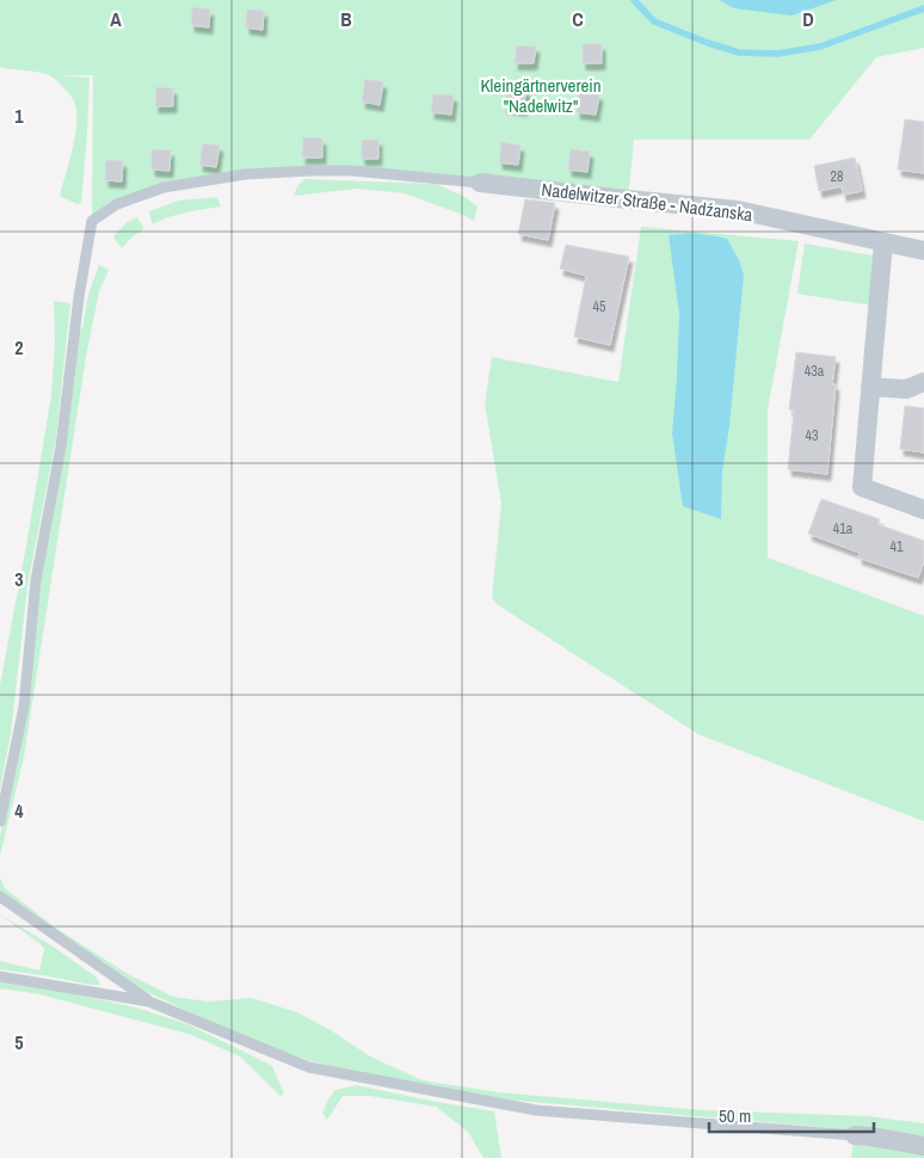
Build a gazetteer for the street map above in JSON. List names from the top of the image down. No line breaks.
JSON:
{"streets":{"street":["Nadelwitzer Straße - Nadźanska"]},"parks":["Kleingärtnerverein \"Nadelwitz\""],"house_numbers":["28","45","43a","43","41a","41"],"scale_bar":"50 m","grid":{"columns":["A","B","C","D"],"rows":["1","2","3","4","5"]}}
